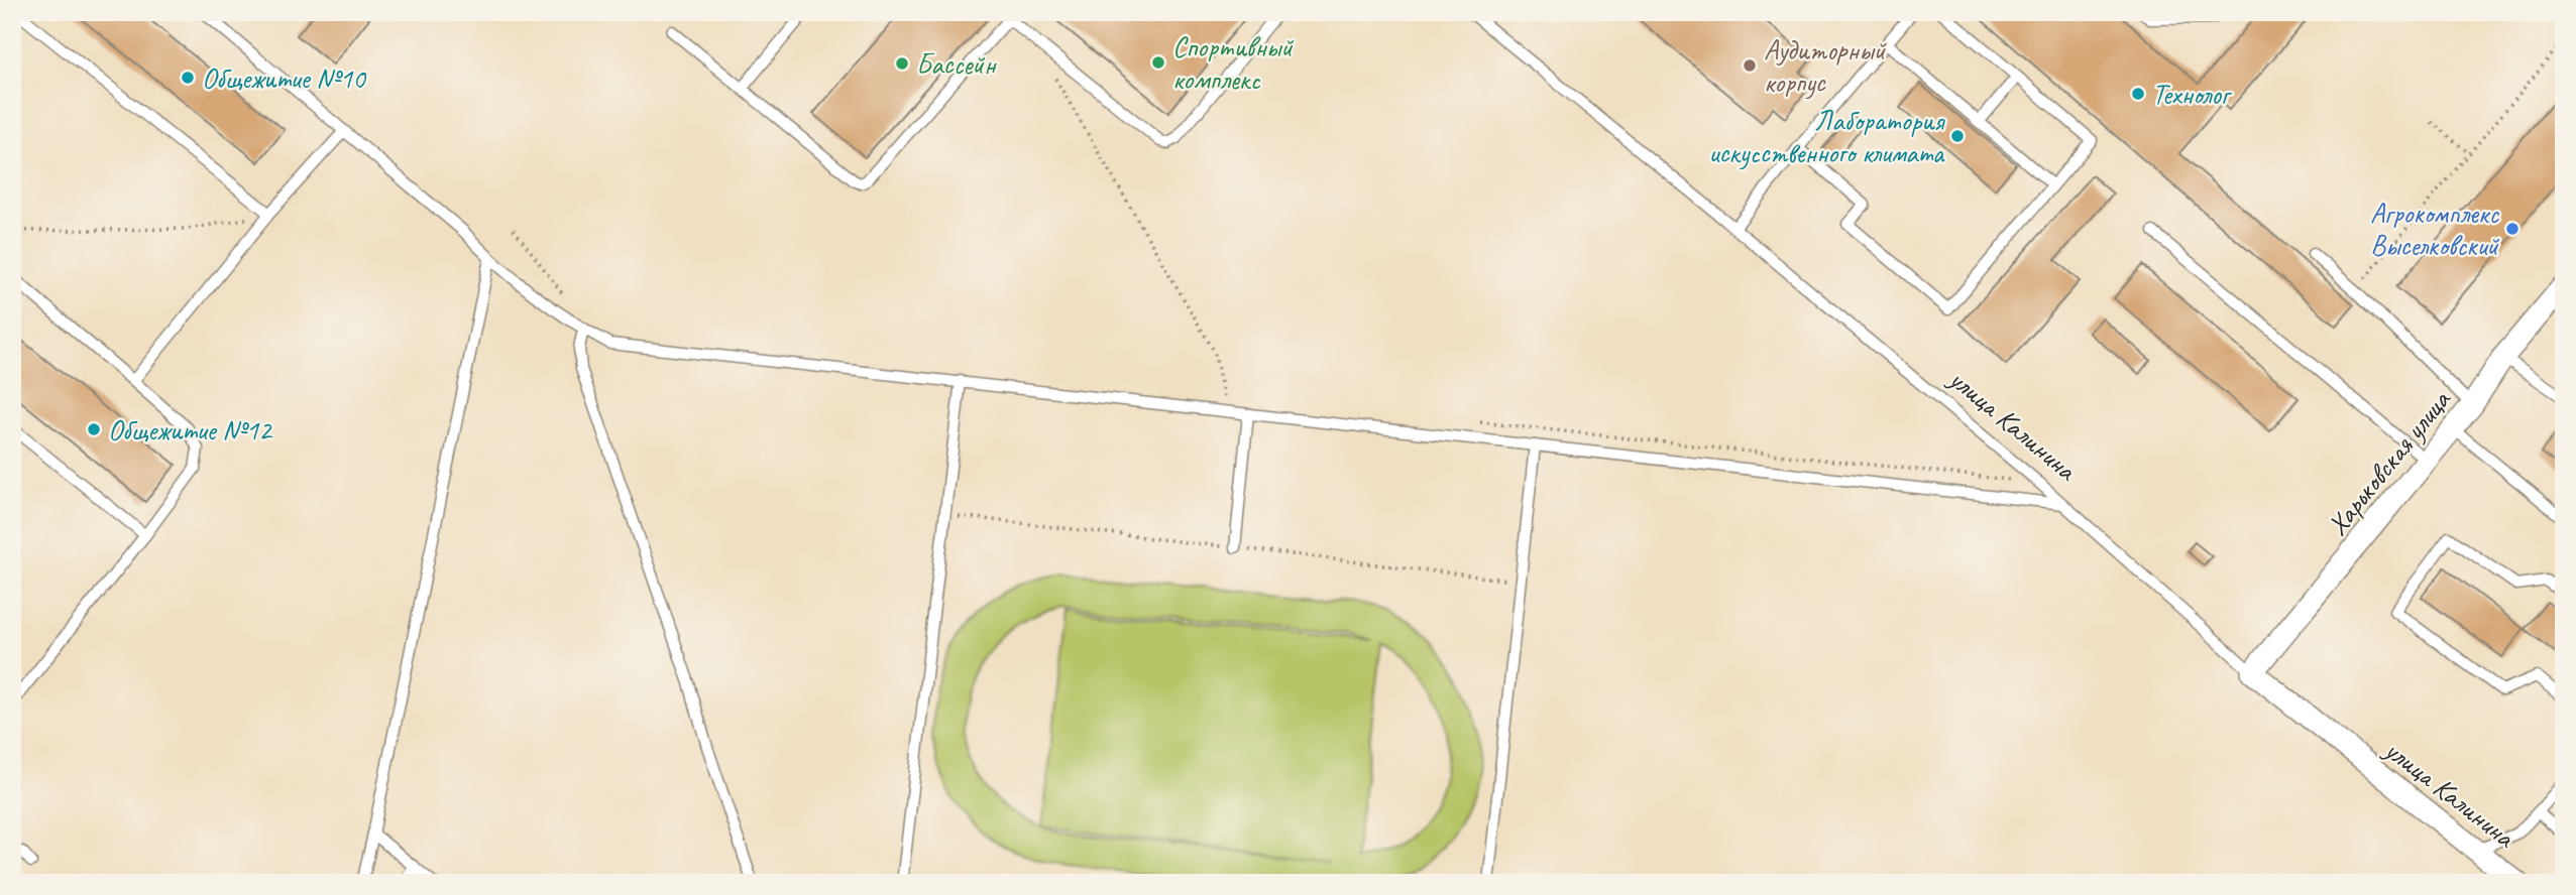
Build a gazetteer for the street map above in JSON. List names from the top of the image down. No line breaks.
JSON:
{"streets":{"street":["улица Калинина","Харьковская улица"]},"crossings":[["улица Калинина","Харьковская улица"]],"places":["Спортивный комплекс","Бассейн","Аудиторный корпус","Общежитие №10","Технолог","Лаборатория искусственного климата","Агрокомплекс Выселковский","Общежитие №12"]}
